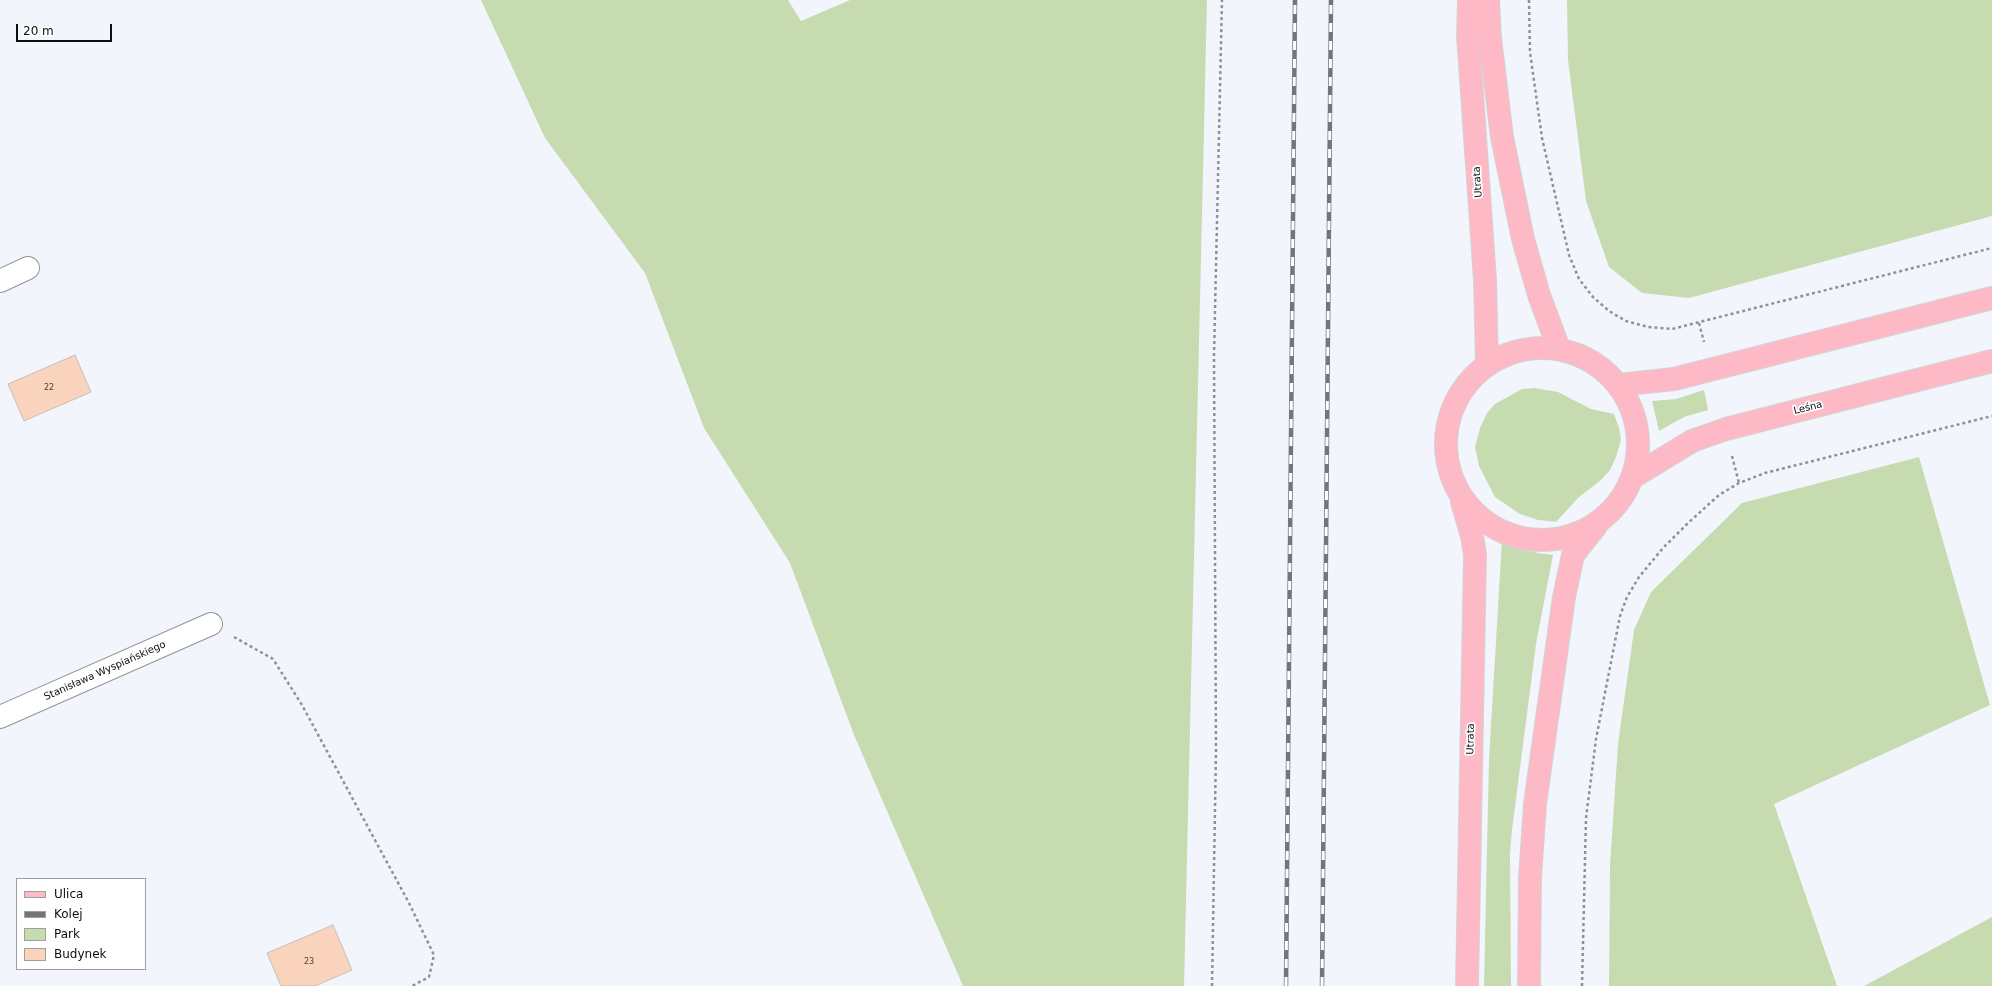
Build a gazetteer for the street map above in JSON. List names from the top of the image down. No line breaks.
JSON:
{"streets":{"main road":["Utrata","Leśna"],"street":["Stanisława Wyspiańskiego"]},"house_numbers":["22","23"],"legend":["Ulica","Kolej","Park","Budynek"],"scale_bar":"20 m"}
